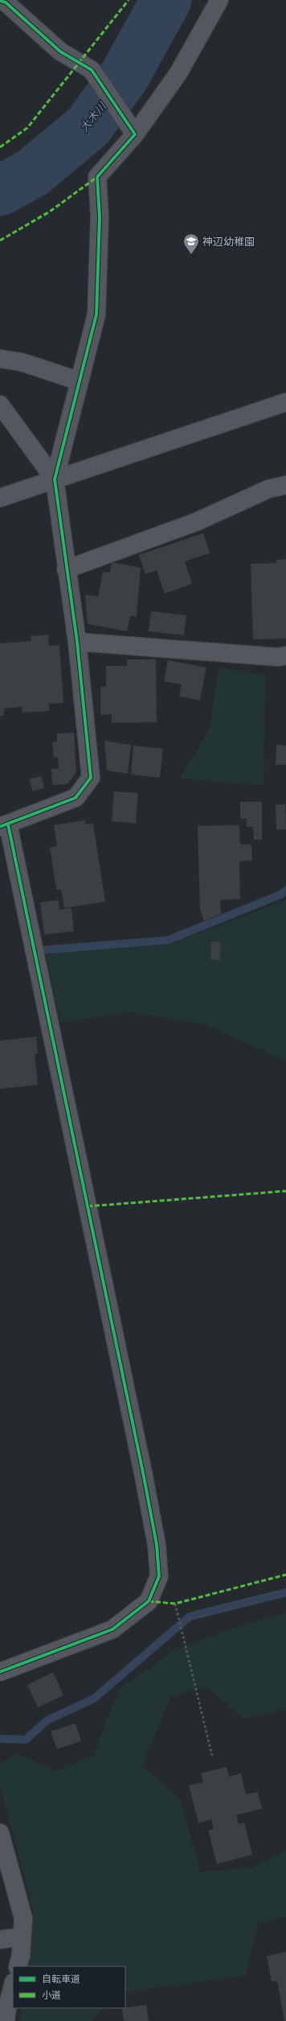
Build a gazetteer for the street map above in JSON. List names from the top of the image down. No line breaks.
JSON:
{"water":["大木川"],"places":{"school or university":["神辺幼稚園"]},"legend":["自転車道","小道"]}
